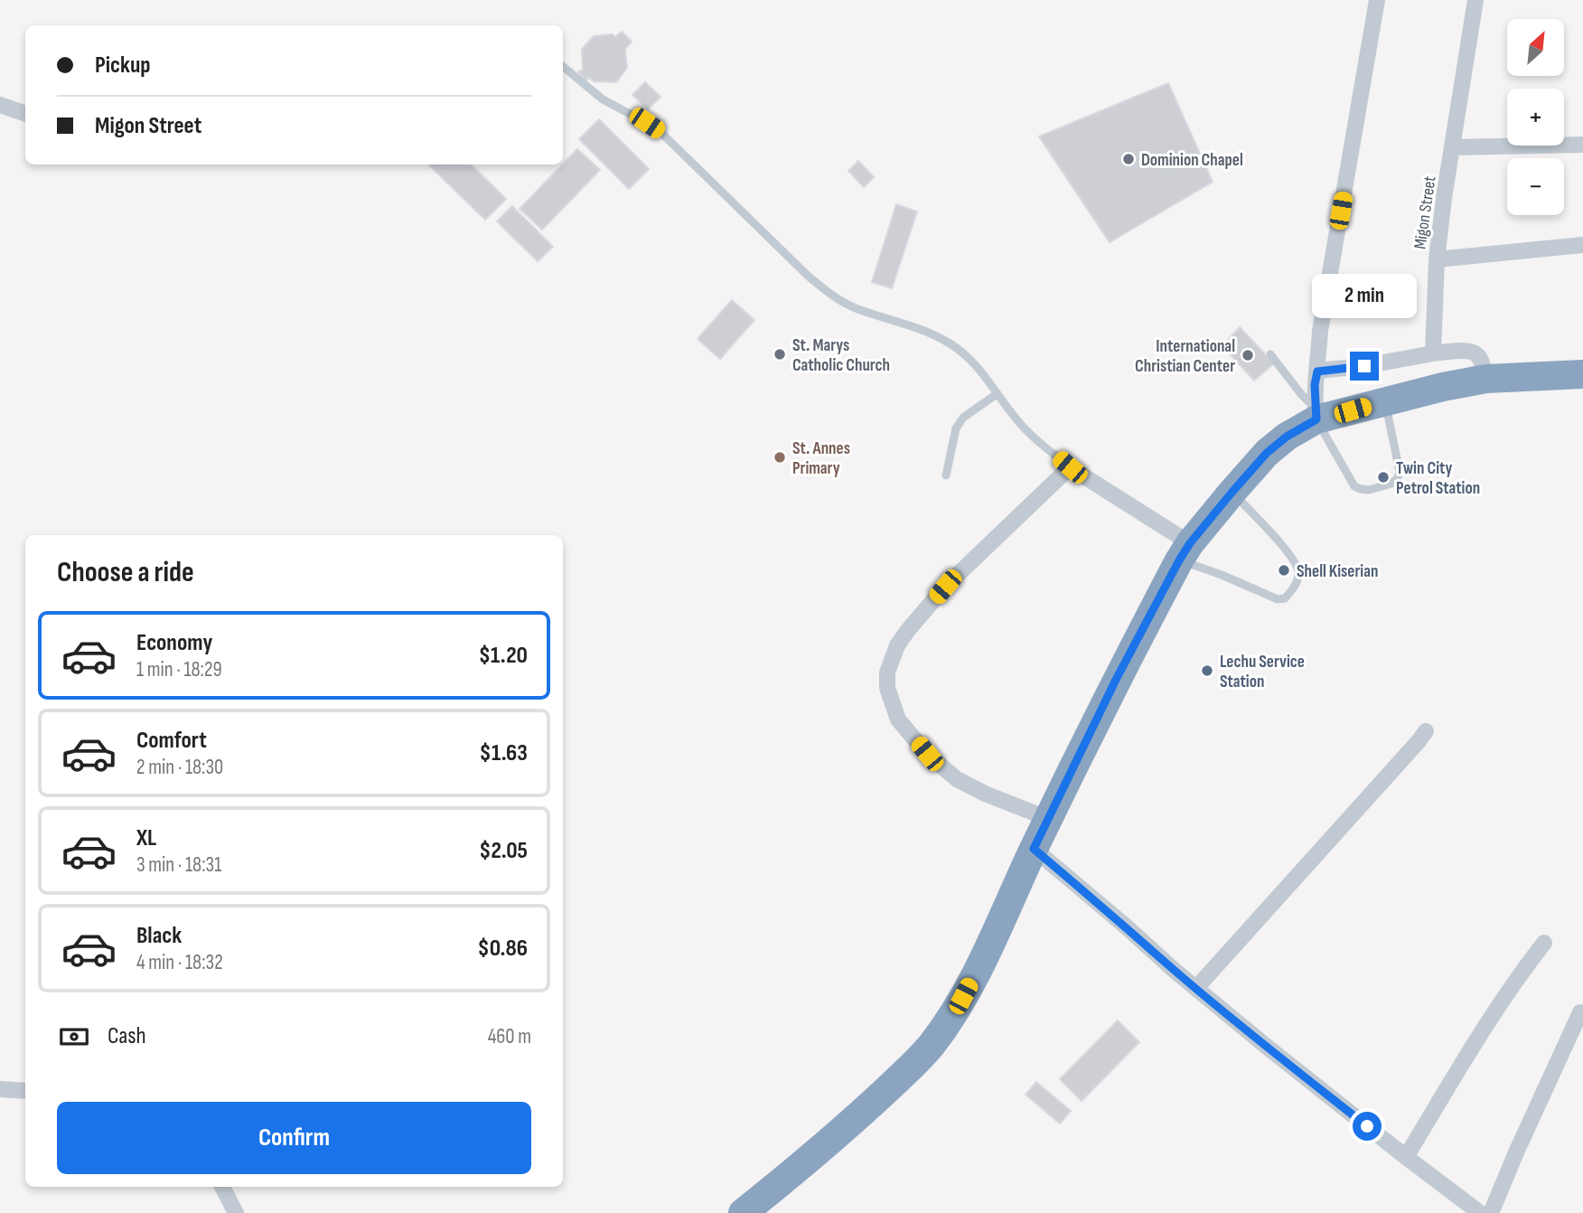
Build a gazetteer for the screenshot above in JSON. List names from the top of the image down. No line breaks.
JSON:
{"streets":{"street":["Migon Street"]},"places":["Dominion Chapel","St. Marys Catholic Church","International Christian Center","St. Annes Primary","Twin City Petrol Station","Shell Kiserian","Lechu Service Station"],"north":"top right","page":{"map_buttons":["+","−"],"banner":["Pickup","Migon Street"],"bubble":"2 min","heading":"Choose a ride","list":[{"name":"Economy","note":"1 min · 18:29","value":"$1.20"},{"name":"Comfort","note":"2 min · 18:30","value":"$1.63"},{"name":"XL","note":"3 min · 18:31","value":"$2.05"},{"name":"Black","note":"4 min · 18:32","value":"$0.86"}],"pay":["Cash","460 m"],"buttons":"Confirm"}}
